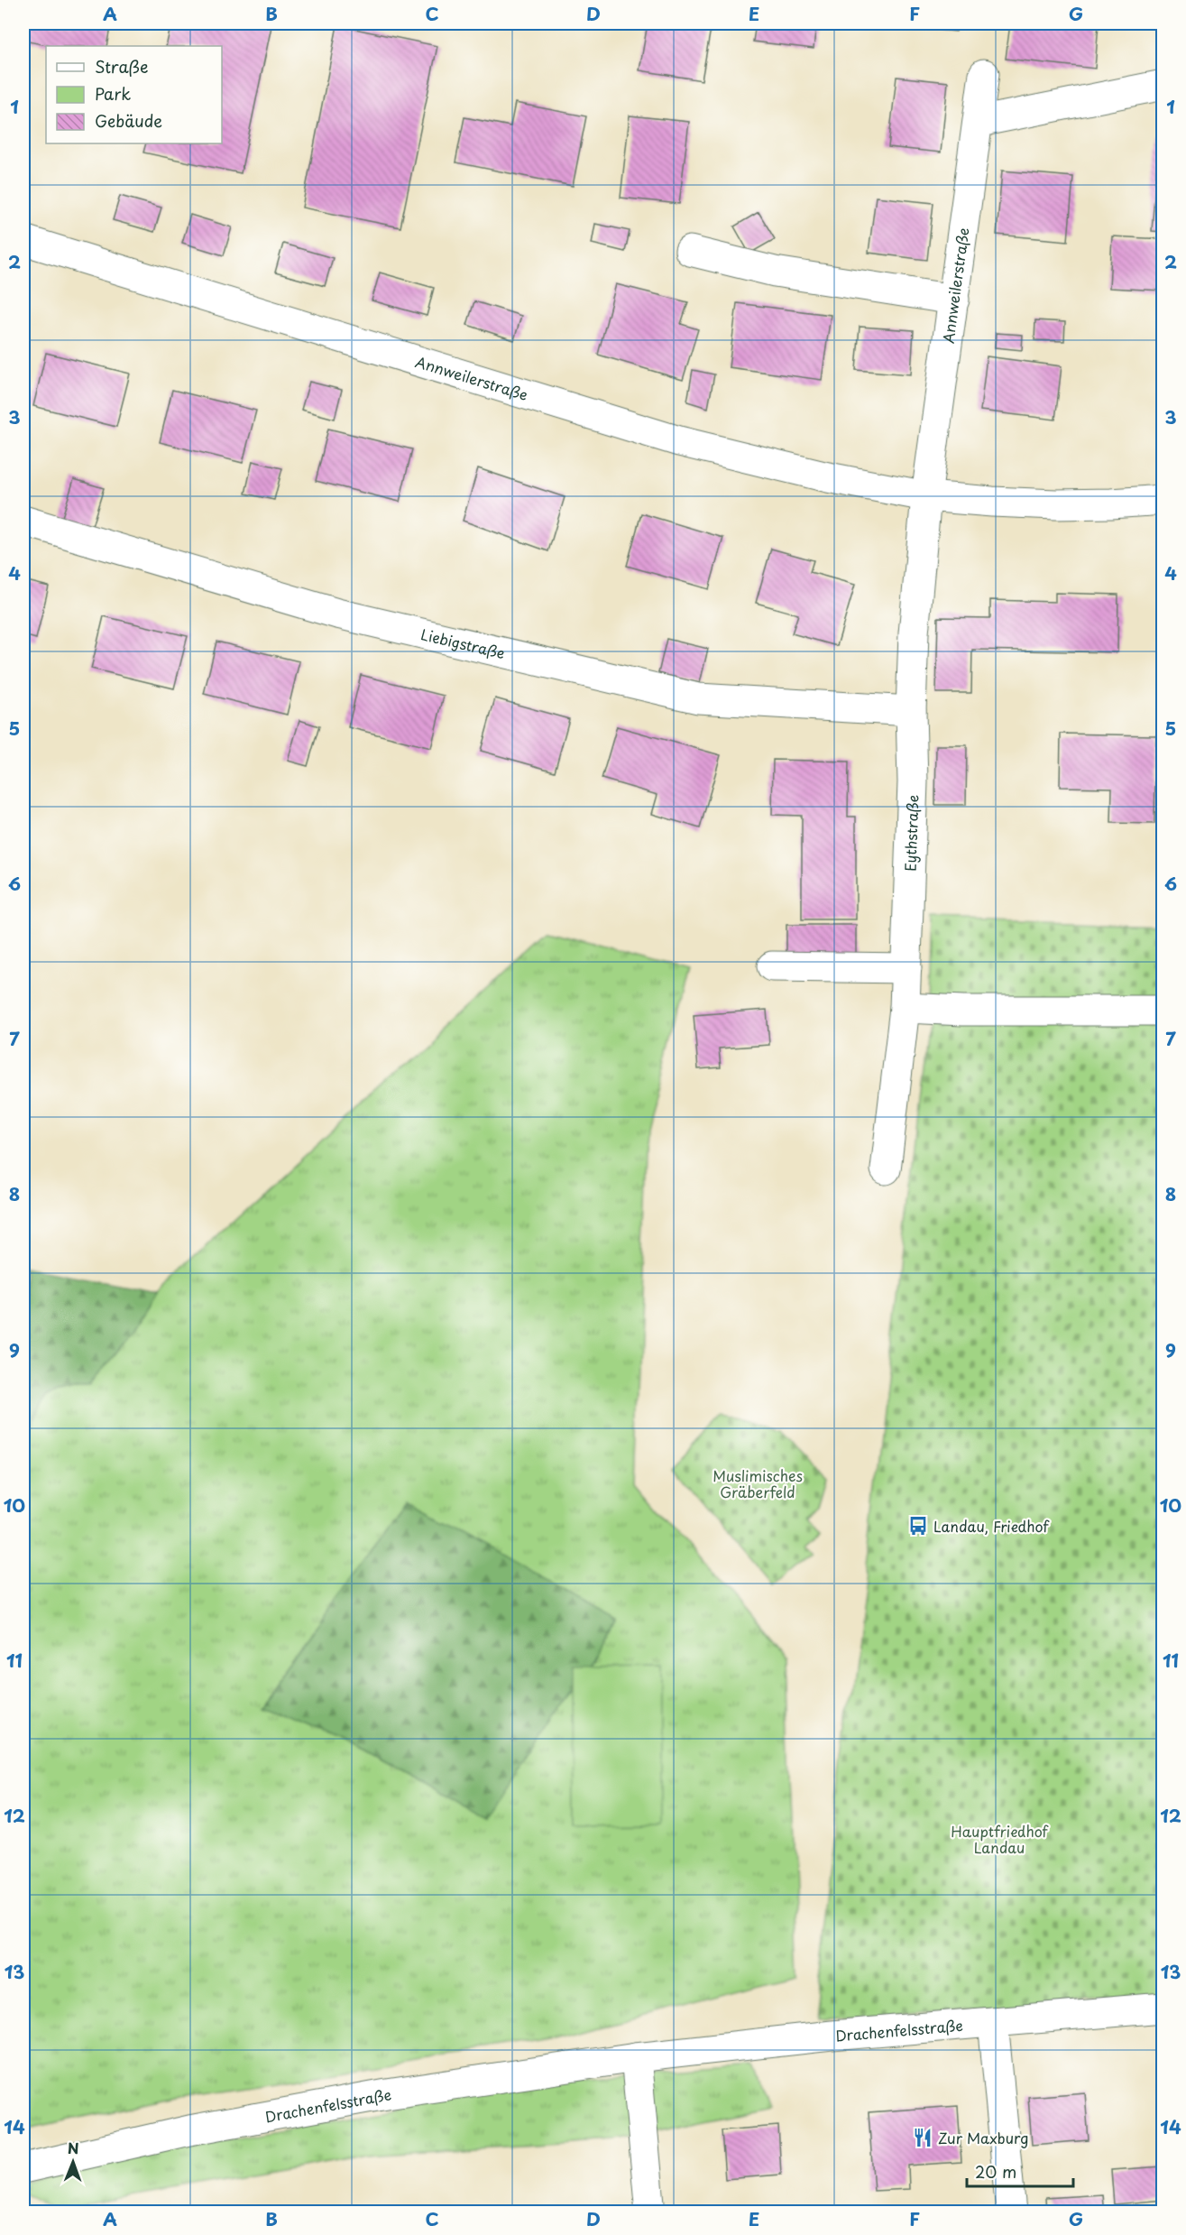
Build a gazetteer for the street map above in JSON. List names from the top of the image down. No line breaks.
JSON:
{"streets":{"street":["Annweilerstraße","Liebigstraße","Eythstraße","Drachenfelsstraße"]},"crossings":[["Annweilerstraße","Eythstraße"],["Liebigstraße","Eythstraße"]],"parks":["Muslimisches Gräberfeld","Hauptfriedhof Landau"],"places":{"bus stop":["Landau, Friedhof"],"restaurant":["Zur Maxburg"]},"legend":["Straße","Park","Gebäude"],"scale_bar":"20 m","north":"top","grid":{"columns":["A","B","C","D","E","F","G"],"rows":["1","2","3","4","5","6","7","8","9","10","11","12","13","14"]}}
